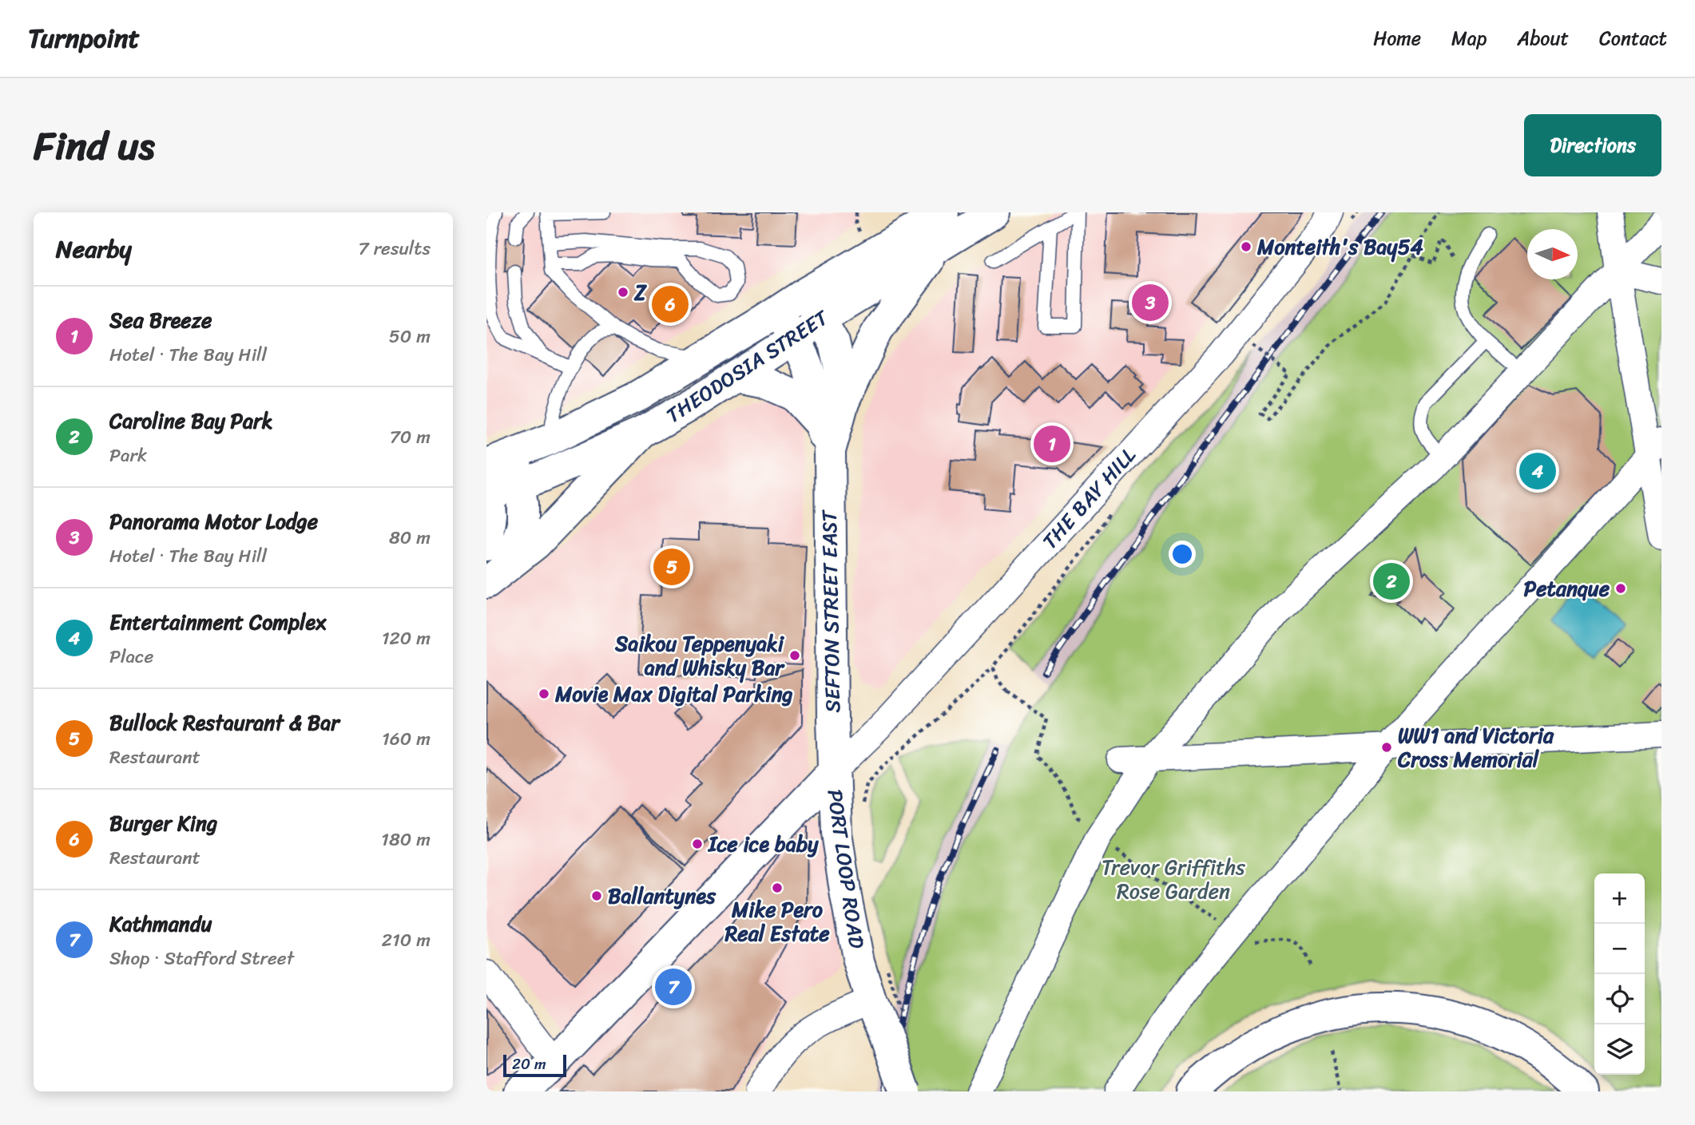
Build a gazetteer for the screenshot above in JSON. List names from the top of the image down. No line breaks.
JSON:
{"streets":{"main road":["THEODOSIA STREET","SEFTON STREET EAST","PORT LOOP ROAD"],"street":["THE BAY HILL"]},"crossings":[["THEODOSIA STREET","SEFTON STREET EAST"],["THE BAY HILL","SEFTON STREET EAST"],["THE BAY HILL","PORT LOOP ROAD"],["SEFTON STREET EAST","PORT LOOP ROAD"]],"parks":["Trevor Griffiths Rose Garden"],"places":["Monteith's Bay54","Z","Petanque","Saikou Teppenyaki and Whisky Bar","Movie Max Digital Parking","WW1 and Victoria Cross Memorial","Ice ice baby","Mike Pero Real Estate","Ballantynes"],"scale_bar":"20 m","north":"right","page":{"header":"Turnpoint","nav":["Home","Map","About","Contact"],"title":"Find us","buttons":"Directions","heading":["Nearby","7 results"],"pins":["3","6","1","4","5","2","7"],"list":[{"mark":"1","name":"Sea Breeze","note":"Hotel · The Bay Hill","value":"50 m"},{"mark":"2","name":"Caroline Bay Park","note":"Park","value":"70 m"},{"mark":"3","name":"Panorama Motor Lodge","note":"Hotel · The Bay Hill","value":"80 m"},{"mark":"4","name":"Entertainment Complex","note":"Place","value":"120 m"},{"mark":"5","name":"Bullock Restaurant & Bar","note":"Restaurant","value":"160 m"},{"mark":"6","name":"Burger King","note":"Restaurant","value":"180 m"},{"mark":"7","name":"Kathmandu","note":"Shop · Stafford Street","value":"210 m"}],"map_buttons":["+","−"],"scale":"20 m"}}
